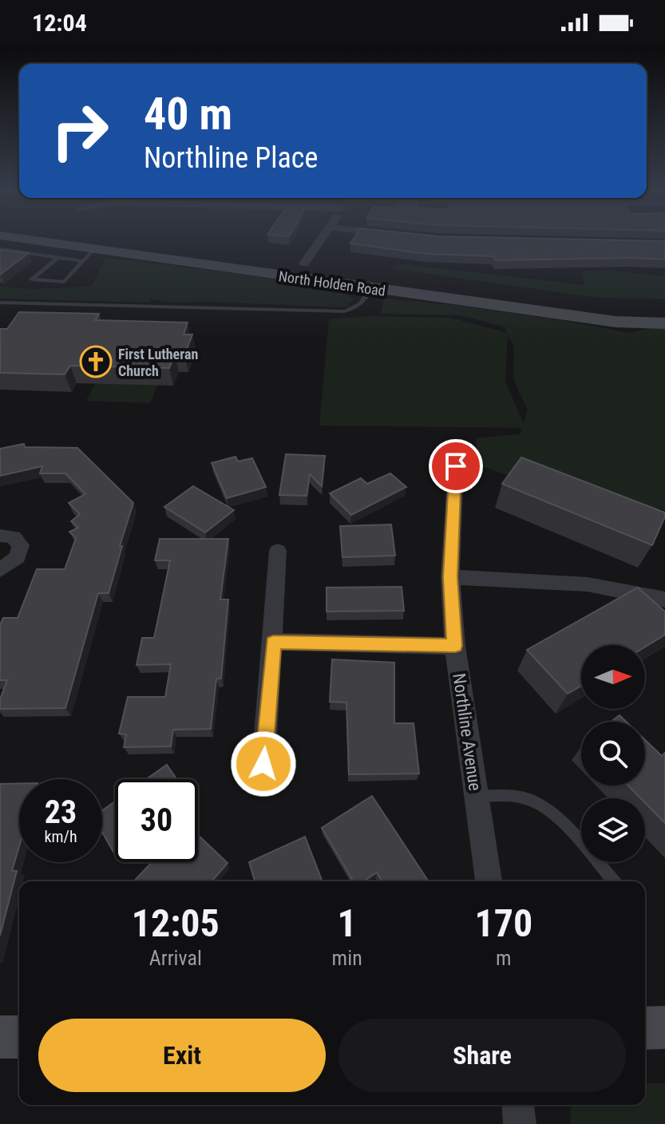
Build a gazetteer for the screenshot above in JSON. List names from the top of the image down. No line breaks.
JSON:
{"streets":{"main road":["North Holden Road"],"street":["Northline Avenue"]},"places":{"church":["First Lutheran Church"]},"north":"right","page":{"status":"12:04","turn":["40 m","Northline Place"],"speed":"23 km/h","limit":"30","eta":["12:05","Arrival","1","min","170","m"],"buttons":["Exit","Share"]}}
